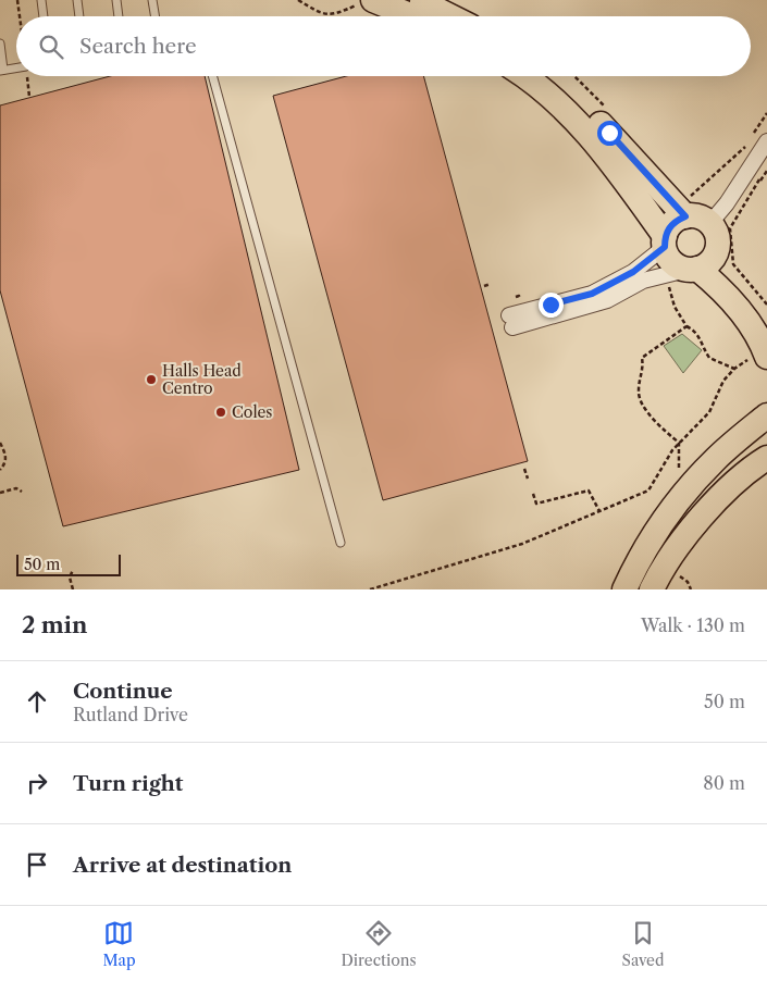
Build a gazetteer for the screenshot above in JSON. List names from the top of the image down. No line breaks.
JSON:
{"places":["Halls Head Centro","Coles"],"scale_bar":"50 m","page":{"search":"Search here","scale":"50 m","heading":["2 min","Walk · 130 m"],"list":[["Continue","Rutland Drive","50 m"],["Turn right","80 m"],"Arrive at destination"],"nav":["Map","Directions","Saved"]}}
